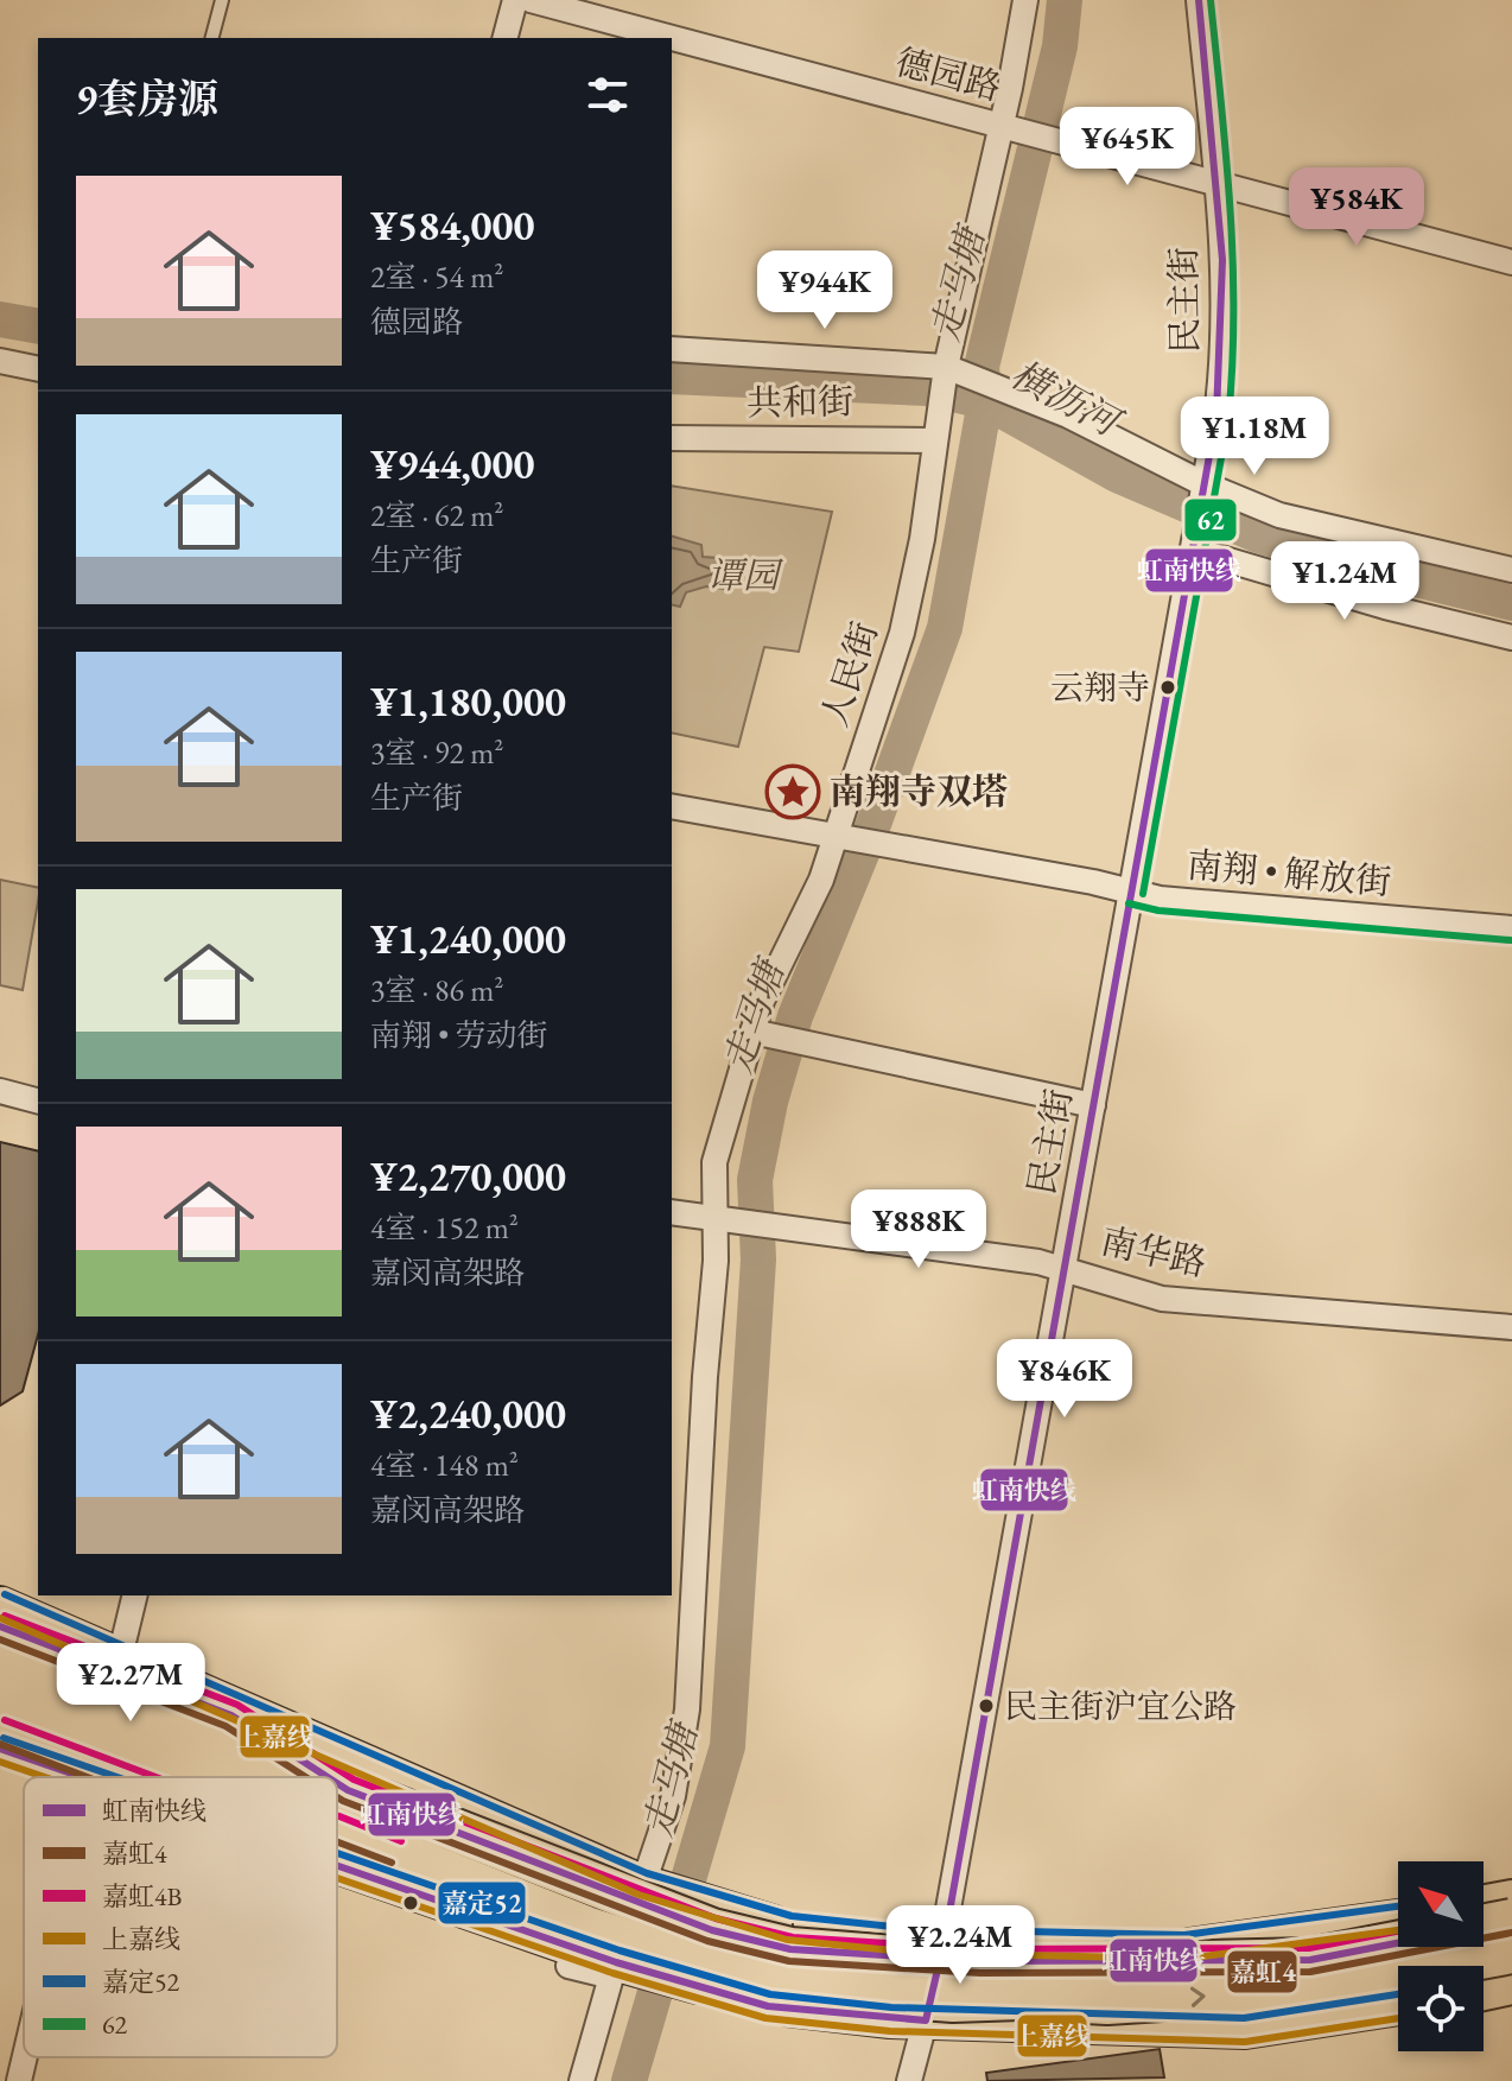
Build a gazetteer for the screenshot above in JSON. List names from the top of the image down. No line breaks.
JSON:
{"streets":{"street":["德园路","民主街","共和街","人民街","南翔 • 解放街","南华路"]},"crossings":[["德园路","民主街"],["德园路","人民街"],["民主街","南翔 • 解放街"],["民主街","南华路"],["共和街","人民街"],["人民街","南翔 • 解放街"],["人民街","南华路"]],"water":["走马塘","横沥河"],"parks":["谭园"],"places":{"other":["云翔寺","民主街沪宜公路"],"place":["南翔寺双塔"]},"lines":["transit line 虹南快线","transit line 62","transit line 嘉定52","transit line 嘉虹4B","transit line 上嘉线","transit line 嘉虹4"],"legend":["虹南快线","嘉虹4","嘉虹4B","上嘉线","嘉定52","62"],"north":"top left","page":{"heading":"9套房源","price":["¥645K","¥584K","¥944K","¥1.18M","¥1.24M","¥888K","¥846K","¥2.27M","¥2.24M"],"list":[{"name":"¥584,000","note":"2室 · 54 m² · 德园路"},{"name":"¥944,000","note":"2室 · 62 m² · 生产街"},{"name":"¥1,180,000","note":"3室 · 92 m² · 生产街"},{"name":"¥1,240,000","note":"3室 · 86 m² · 南翔 • 劳动街"},{"name":"¥2,270,000","note":"4室 · 152 m² · 嘉闵高架路"},{"name":"¥2,240,000","note":"4室 · 148 m² · 嘉闵高架路"}]}}
